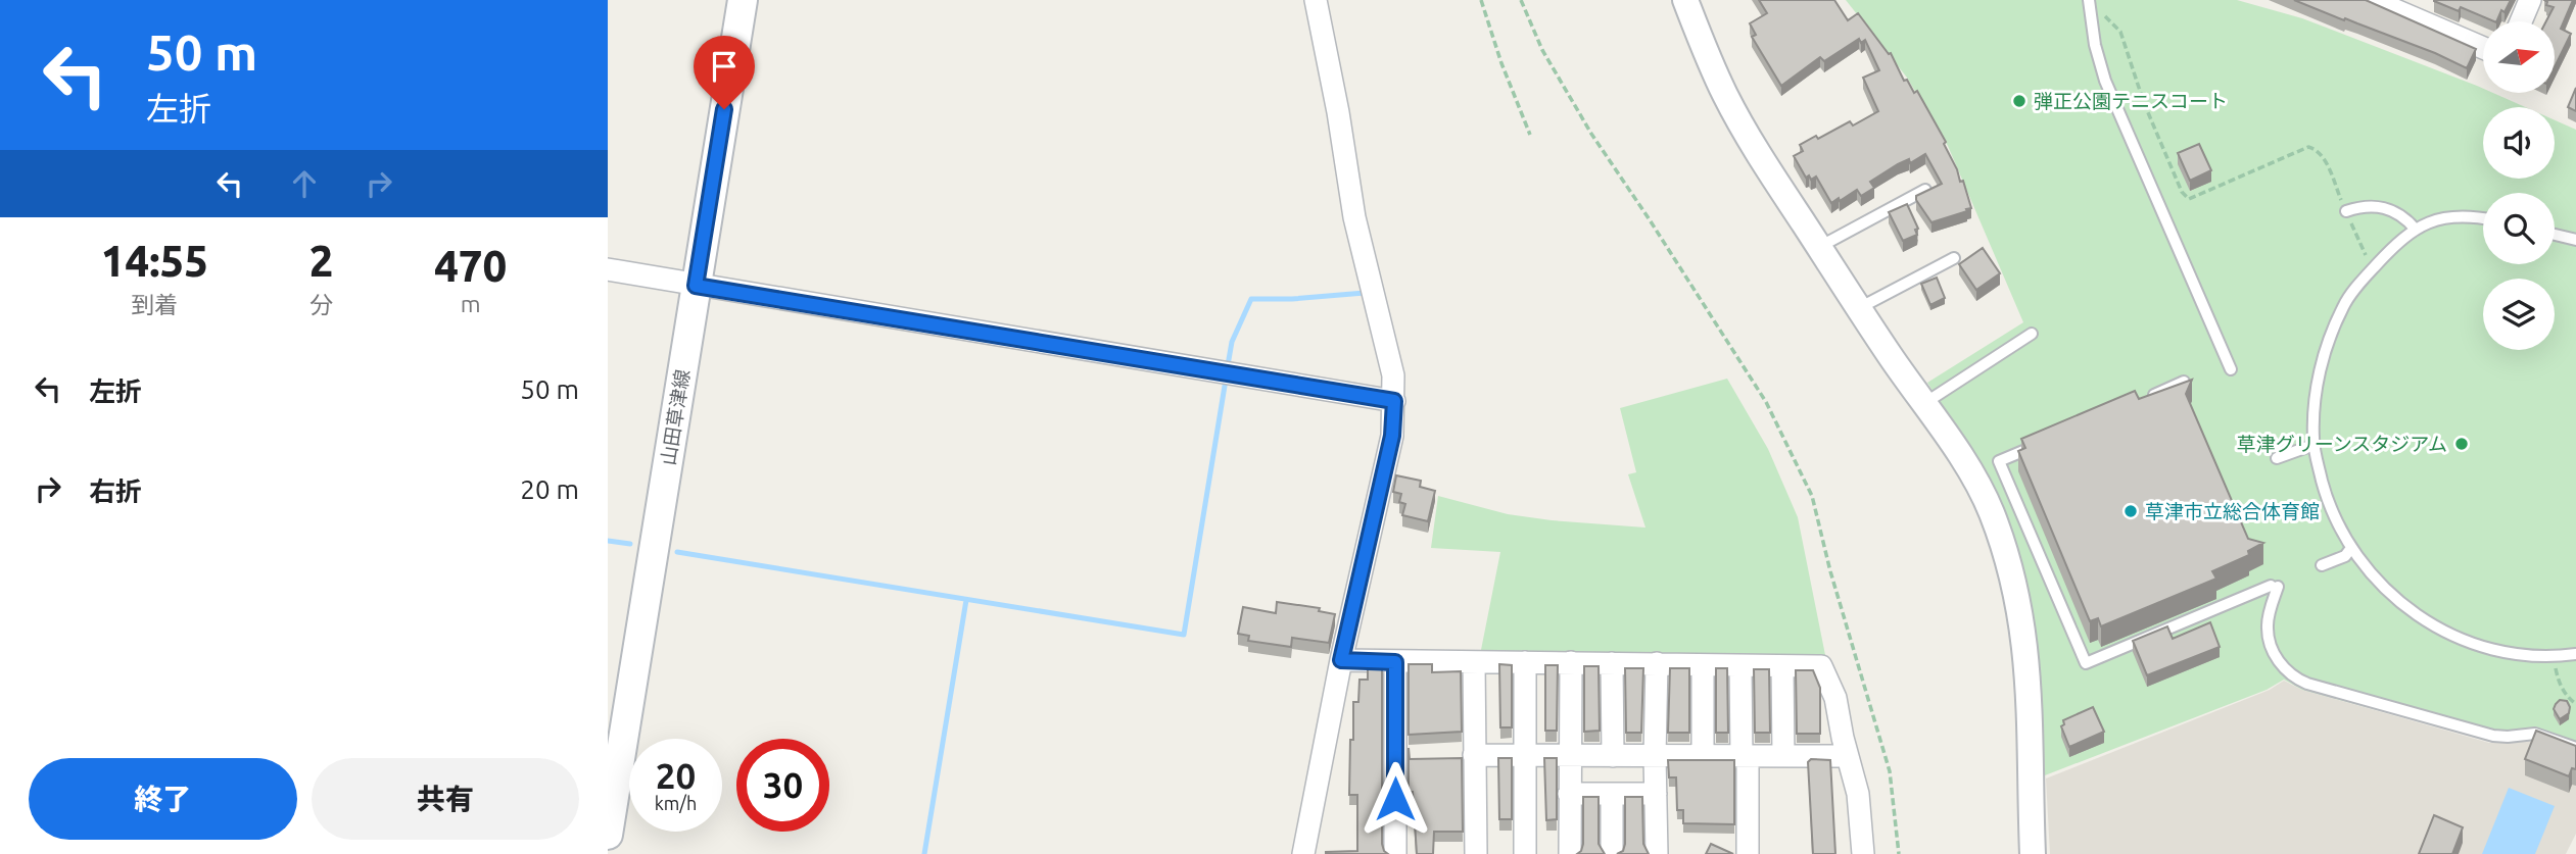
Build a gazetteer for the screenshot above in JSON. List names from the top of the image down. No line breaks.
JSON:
{"streets":{"main road":["山田草津線"]},"places":["弾正公園テニスコート","草津グリーンスタジアム","草津市立総合体育館"],"north":"right","page":{"turn":["50 m","左折"],"eta":["14:55","到着","2","分","470","m"],"list":[{"name":"左折","value":"50 m"},{"name":"右折","value":"20 m"}],"speed":"20 km/h","limit":"30","buttons":["終了","共有"]}}
